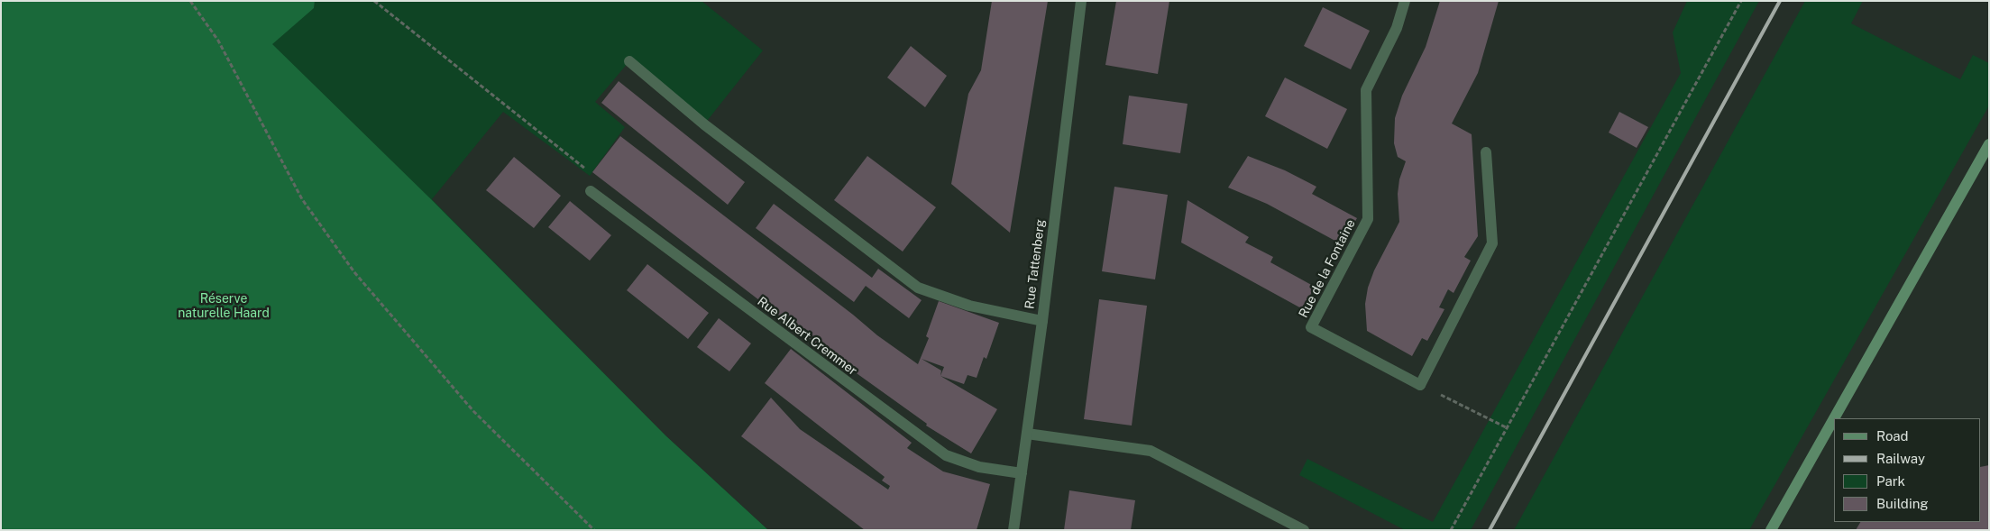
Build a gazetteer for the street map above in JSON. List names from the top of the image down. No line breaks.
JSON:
{"streets":{"street":["Rue Tattenberg","Rue de la Fontaine","Rue Albert Cremmer"]},"crossings":[["Rue Tattenberg","Rue Albert Cremmer"]],"parks":["Réserve naturelle Haard"],"legend":["Road","Railway","Park","Building"]}
